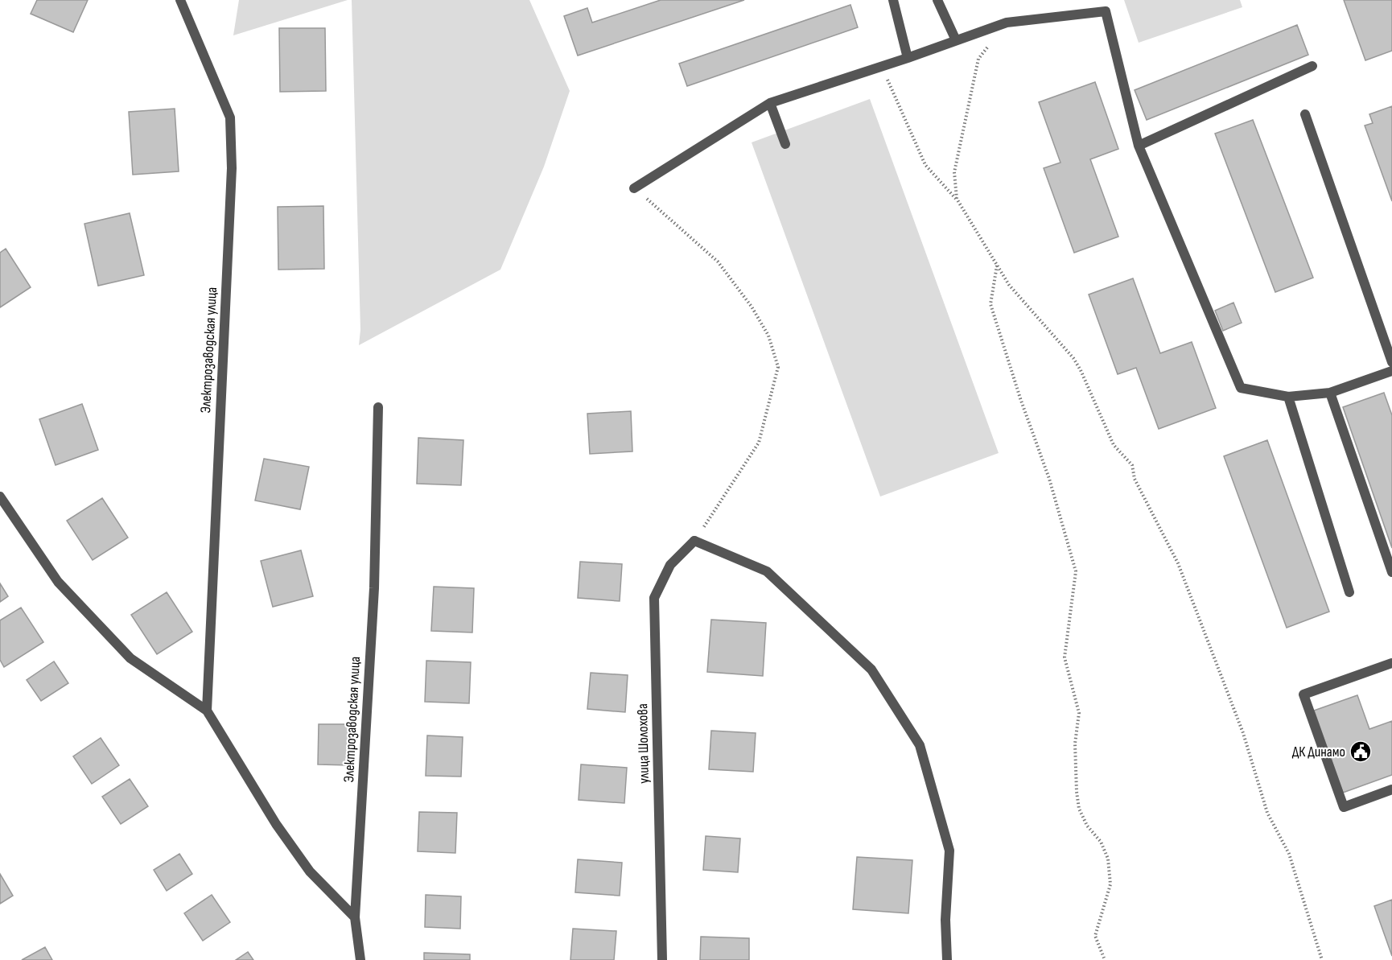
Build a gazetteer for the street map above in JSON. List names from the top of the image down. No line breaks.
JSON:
{"streets":{"street":["Электрозаводская улица","улица Шолохова"]},"places":{"public building":["ДК Динамо"]}}
